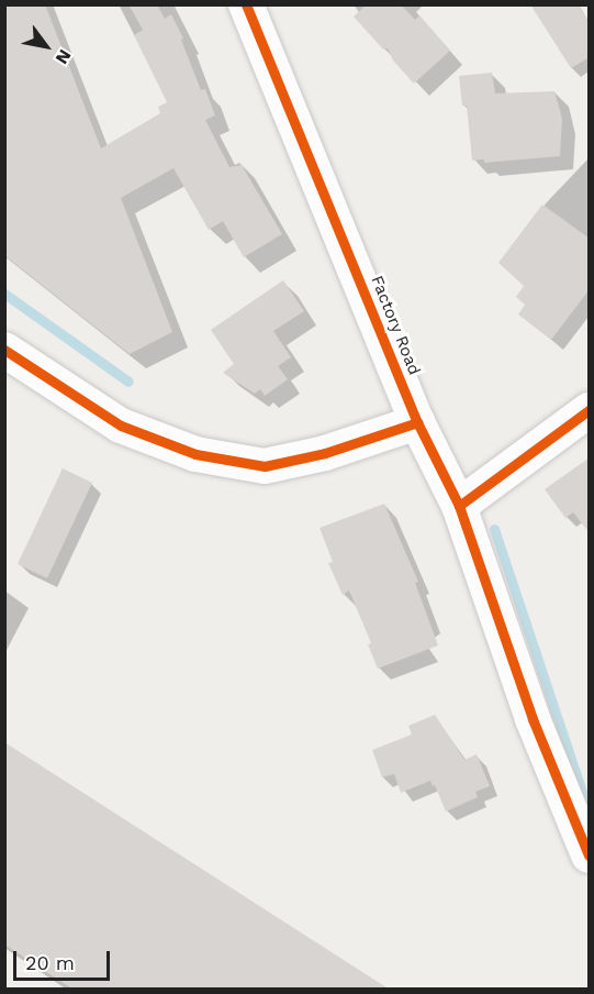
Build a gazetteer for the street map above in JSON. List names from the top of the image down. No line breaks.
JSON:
{"streets":{"street":["Factory Road"]},"scale_bar":"20 m","north":"bottom right"}
